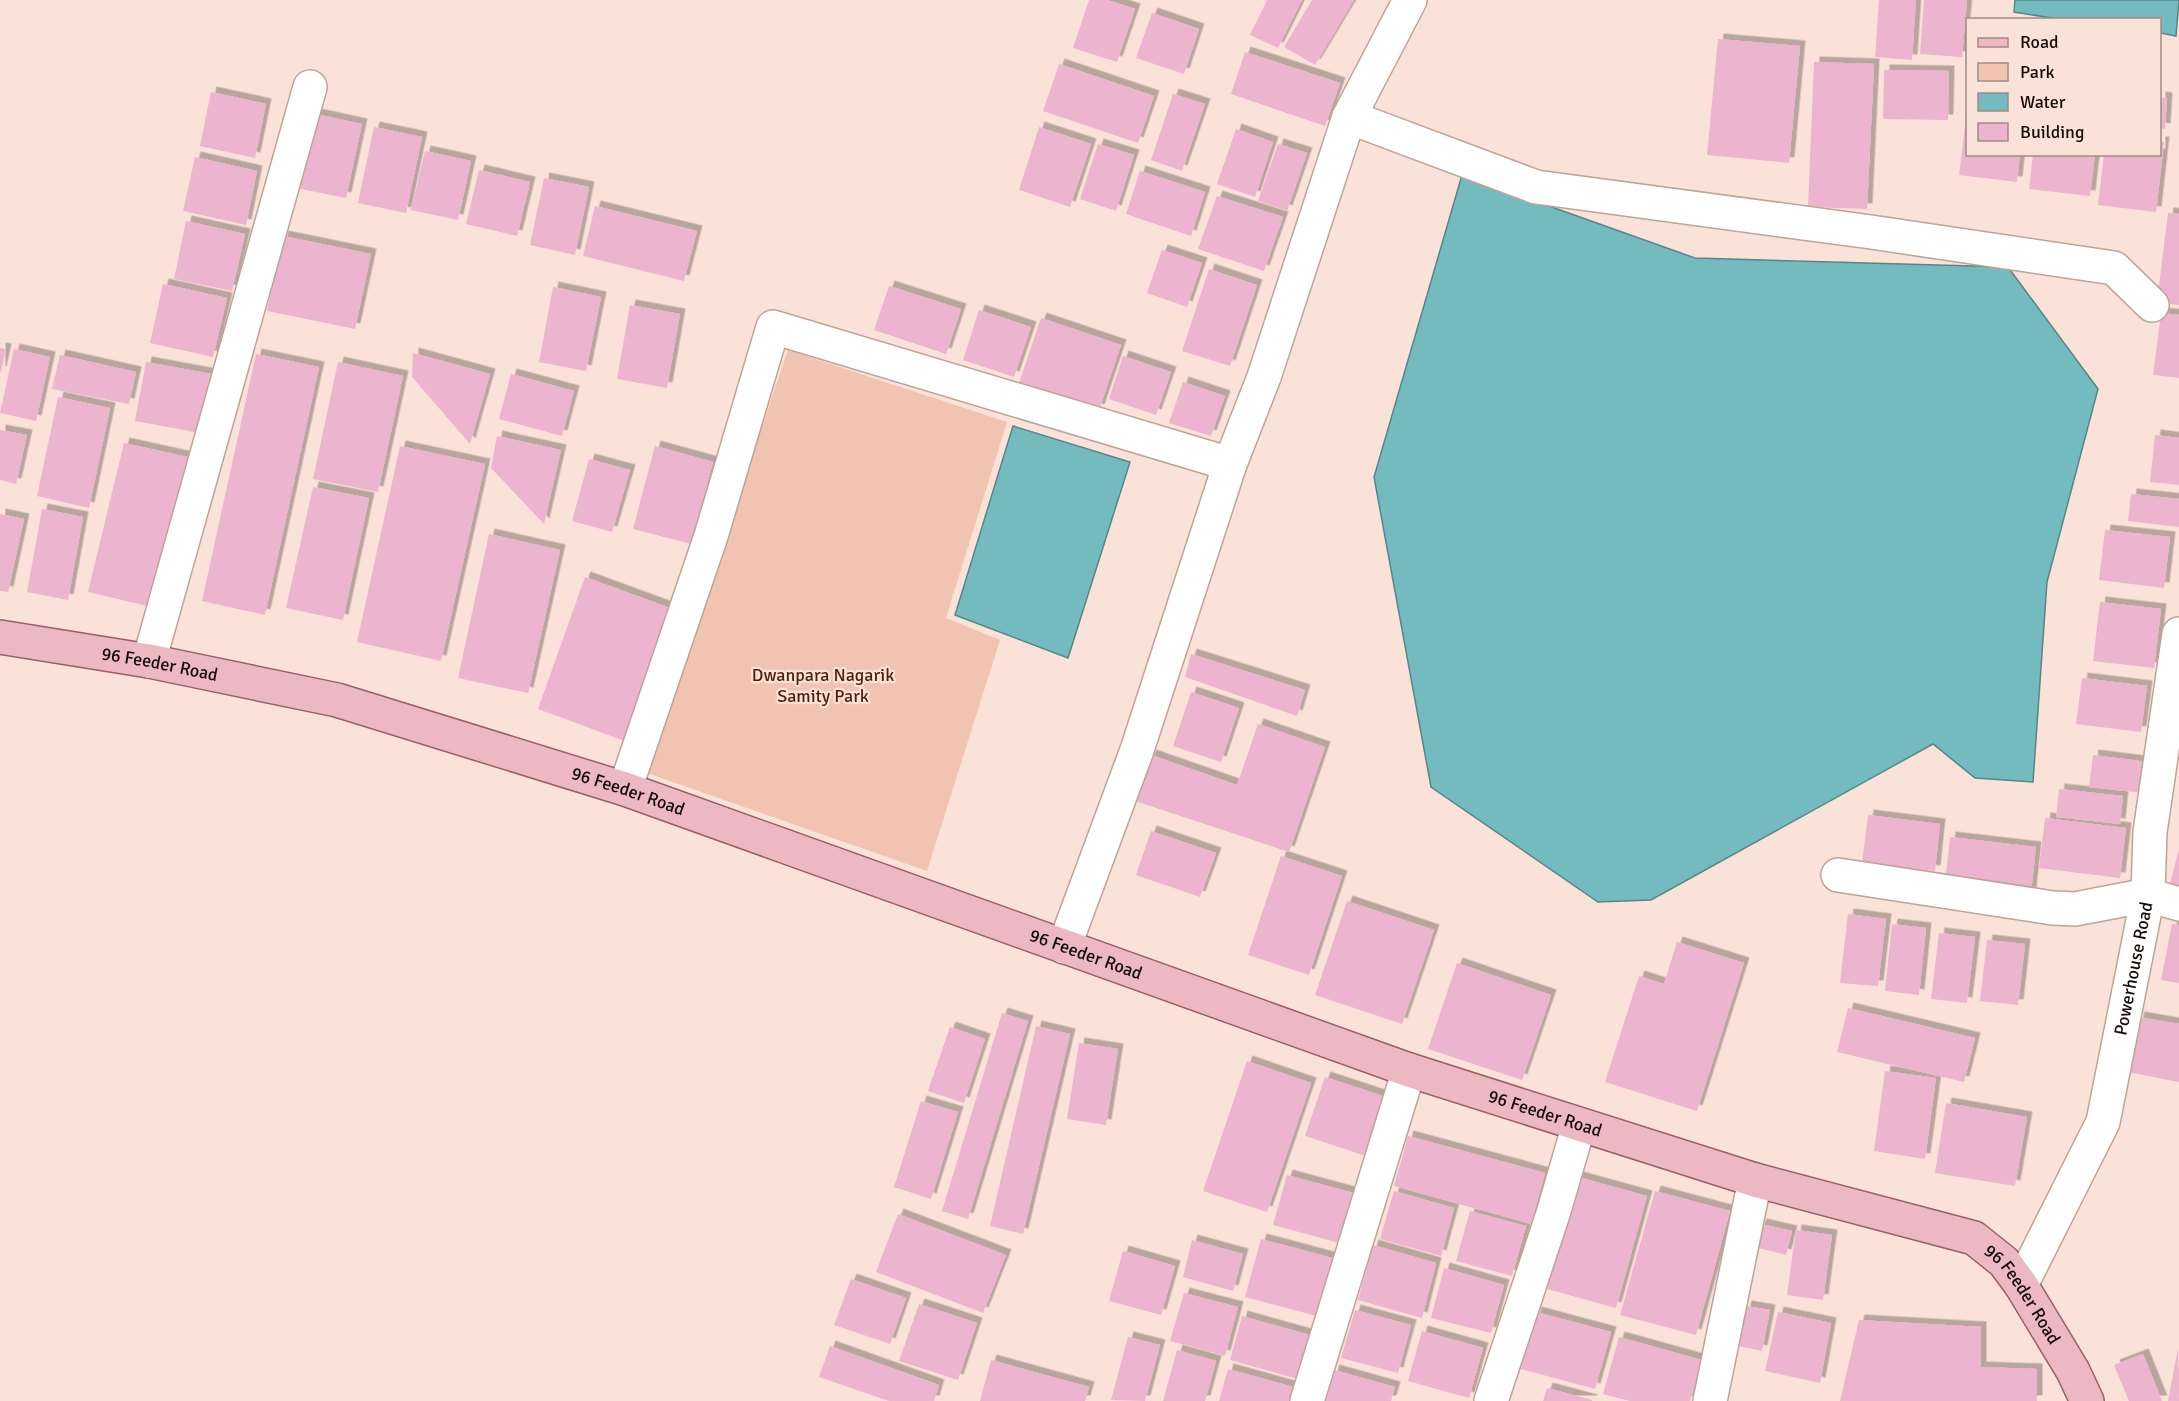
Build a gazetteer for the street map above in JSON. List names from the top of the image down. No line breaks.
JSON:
{"streets":{"main road":["96 Feeder Road"],"street":["Powerhouse Road"]},"crossings":[["96 Feeder Road","Powerhouse Road"]],"parks":["Dwanpara Nagarik Samity Park"],"legend":["Road","Park","Water","Building"]}
